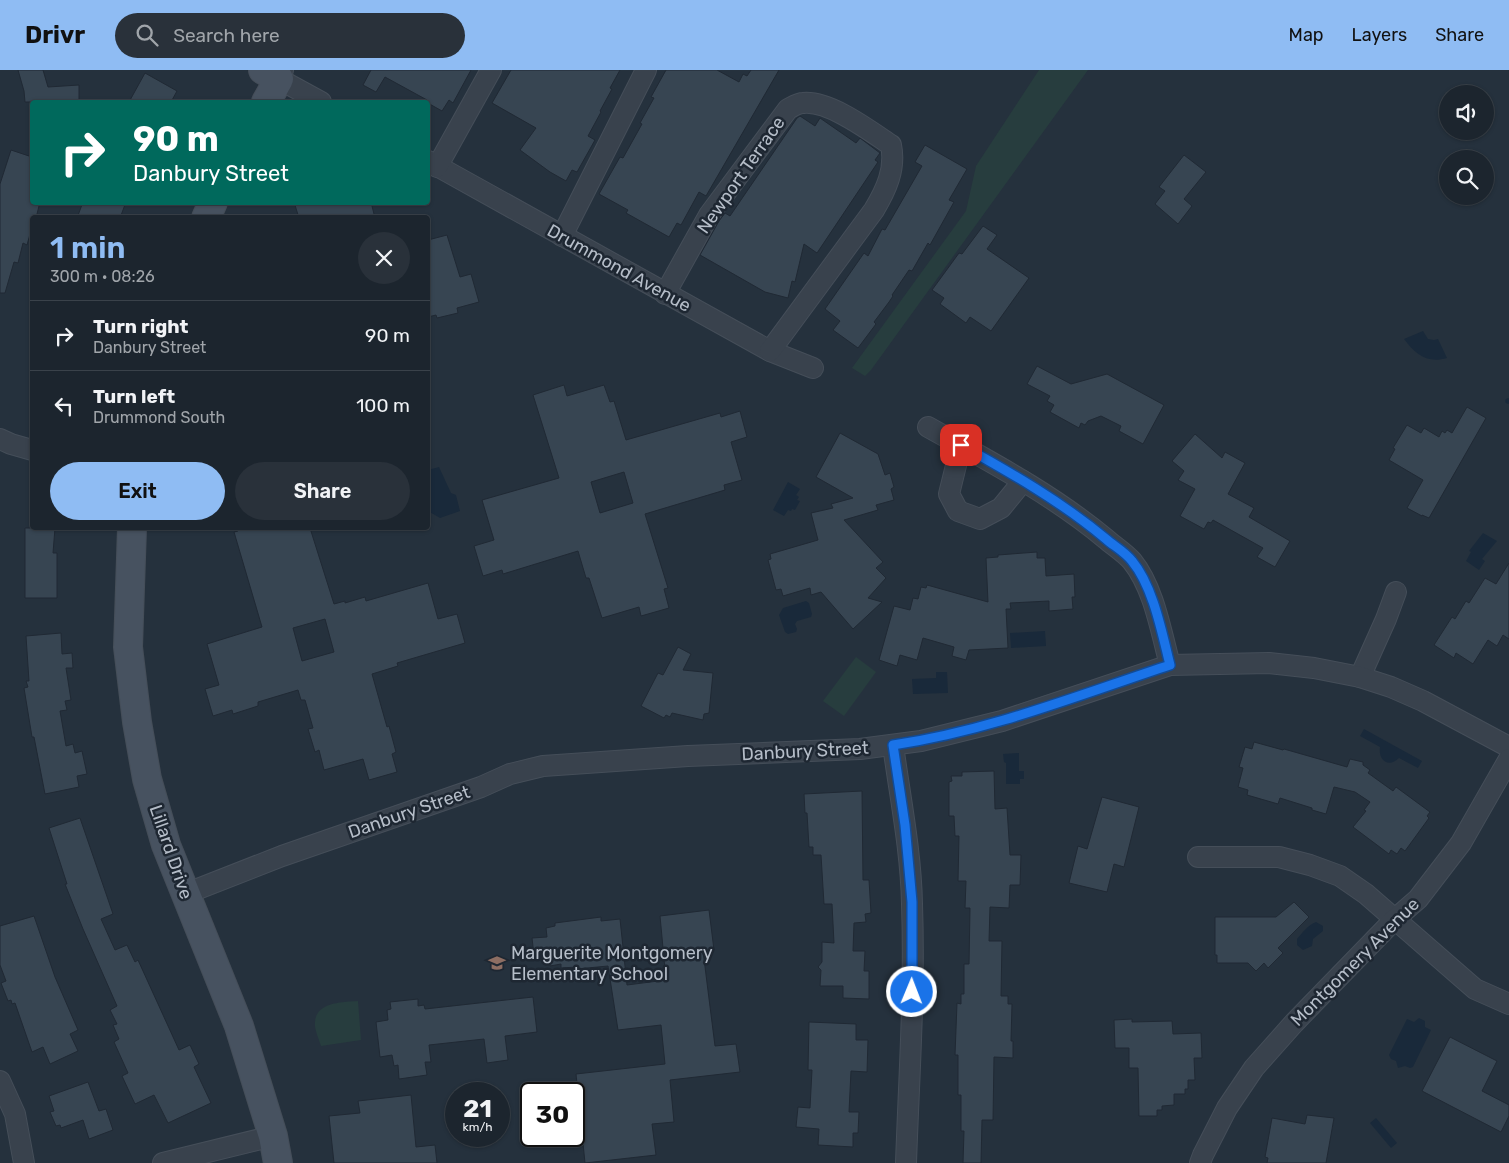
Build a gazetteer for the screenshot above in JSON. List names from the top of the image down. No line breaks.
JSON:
{"streets":{"street":["Newport Terrace","Drummond Avenue","Danbury Street","Lillard Drive","Montgomery Avenue"]},"crossings":[["Newport Terrace","Drummond Avenue"],["Danbury Street","Lillard Drive"]],"places":{"school or university":["Marguerite Montgomery Elementary School"]},"page":{"header":"Drivr","search":"Search here","nav":["Map","Layers","Share"],"turn":["90 m","Danbury Street"],"heading":["1 min","300 m · 08:26"],"list":[{"name":"Turn right","note":"Danbury Street","value":"90 m"},{"name":"Turn left","note":"Drummond South","value":"100 m"}],"buttons":["Exit","Share"],"speed":"21 km/h","limit":"30"}}
